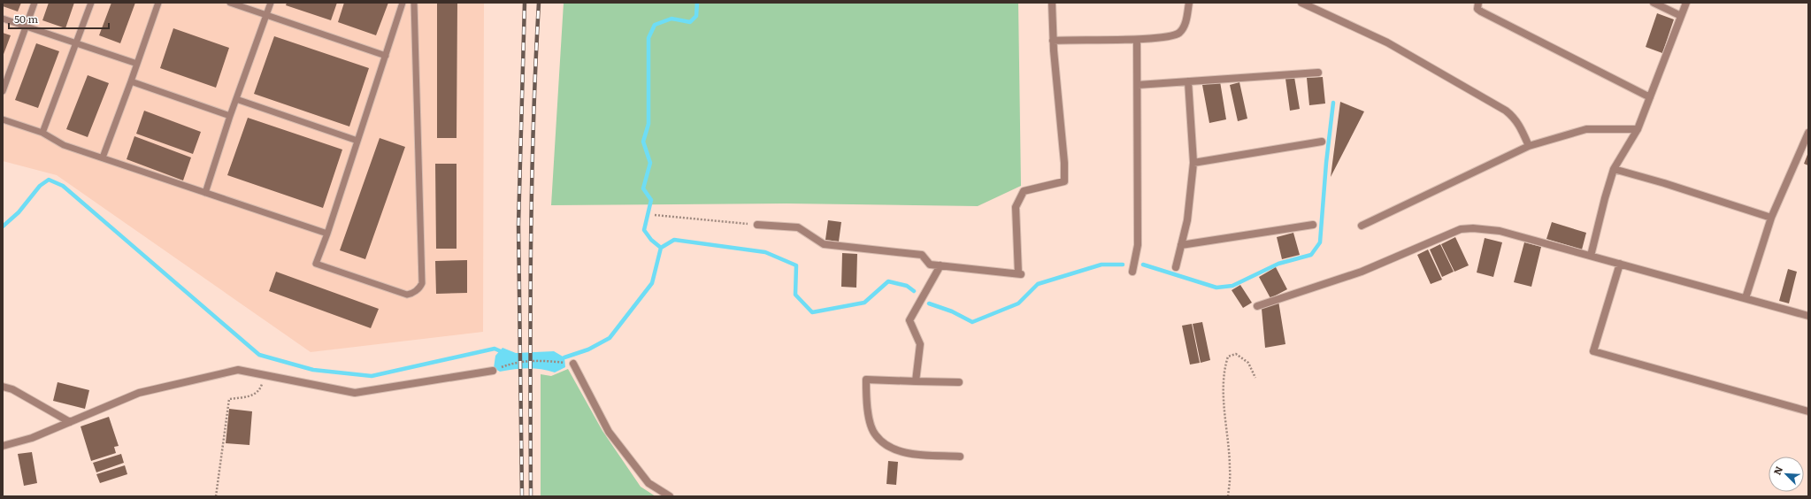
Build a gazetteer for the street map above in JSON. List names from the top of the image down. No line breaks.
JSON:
{"scale_bar":"50 m","north":"top left"}
